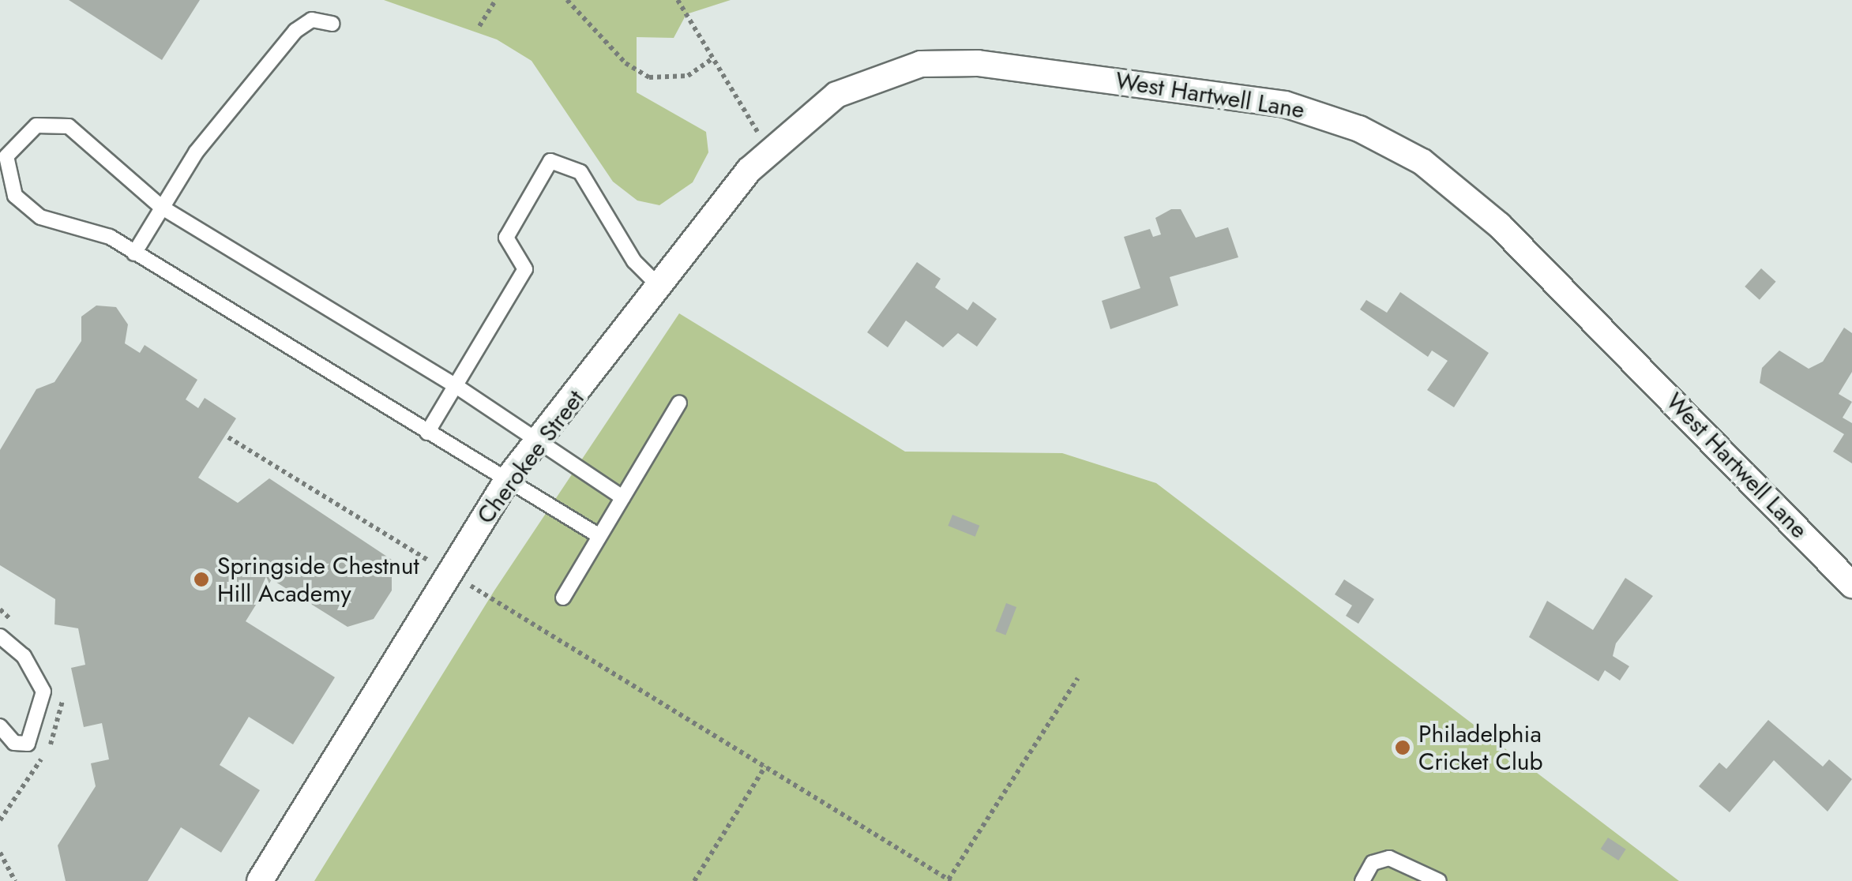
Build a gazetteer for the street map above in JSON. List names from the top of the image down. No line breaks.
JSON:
{"streets":{"street":["West Hartwell Lane","Cherokee Street"]},"crossings":[["West Hartwell Lane","Cherokee Street"]],"places":["Springside Chestnut Hill Academy","Philadelphia Cricket Club"]}
